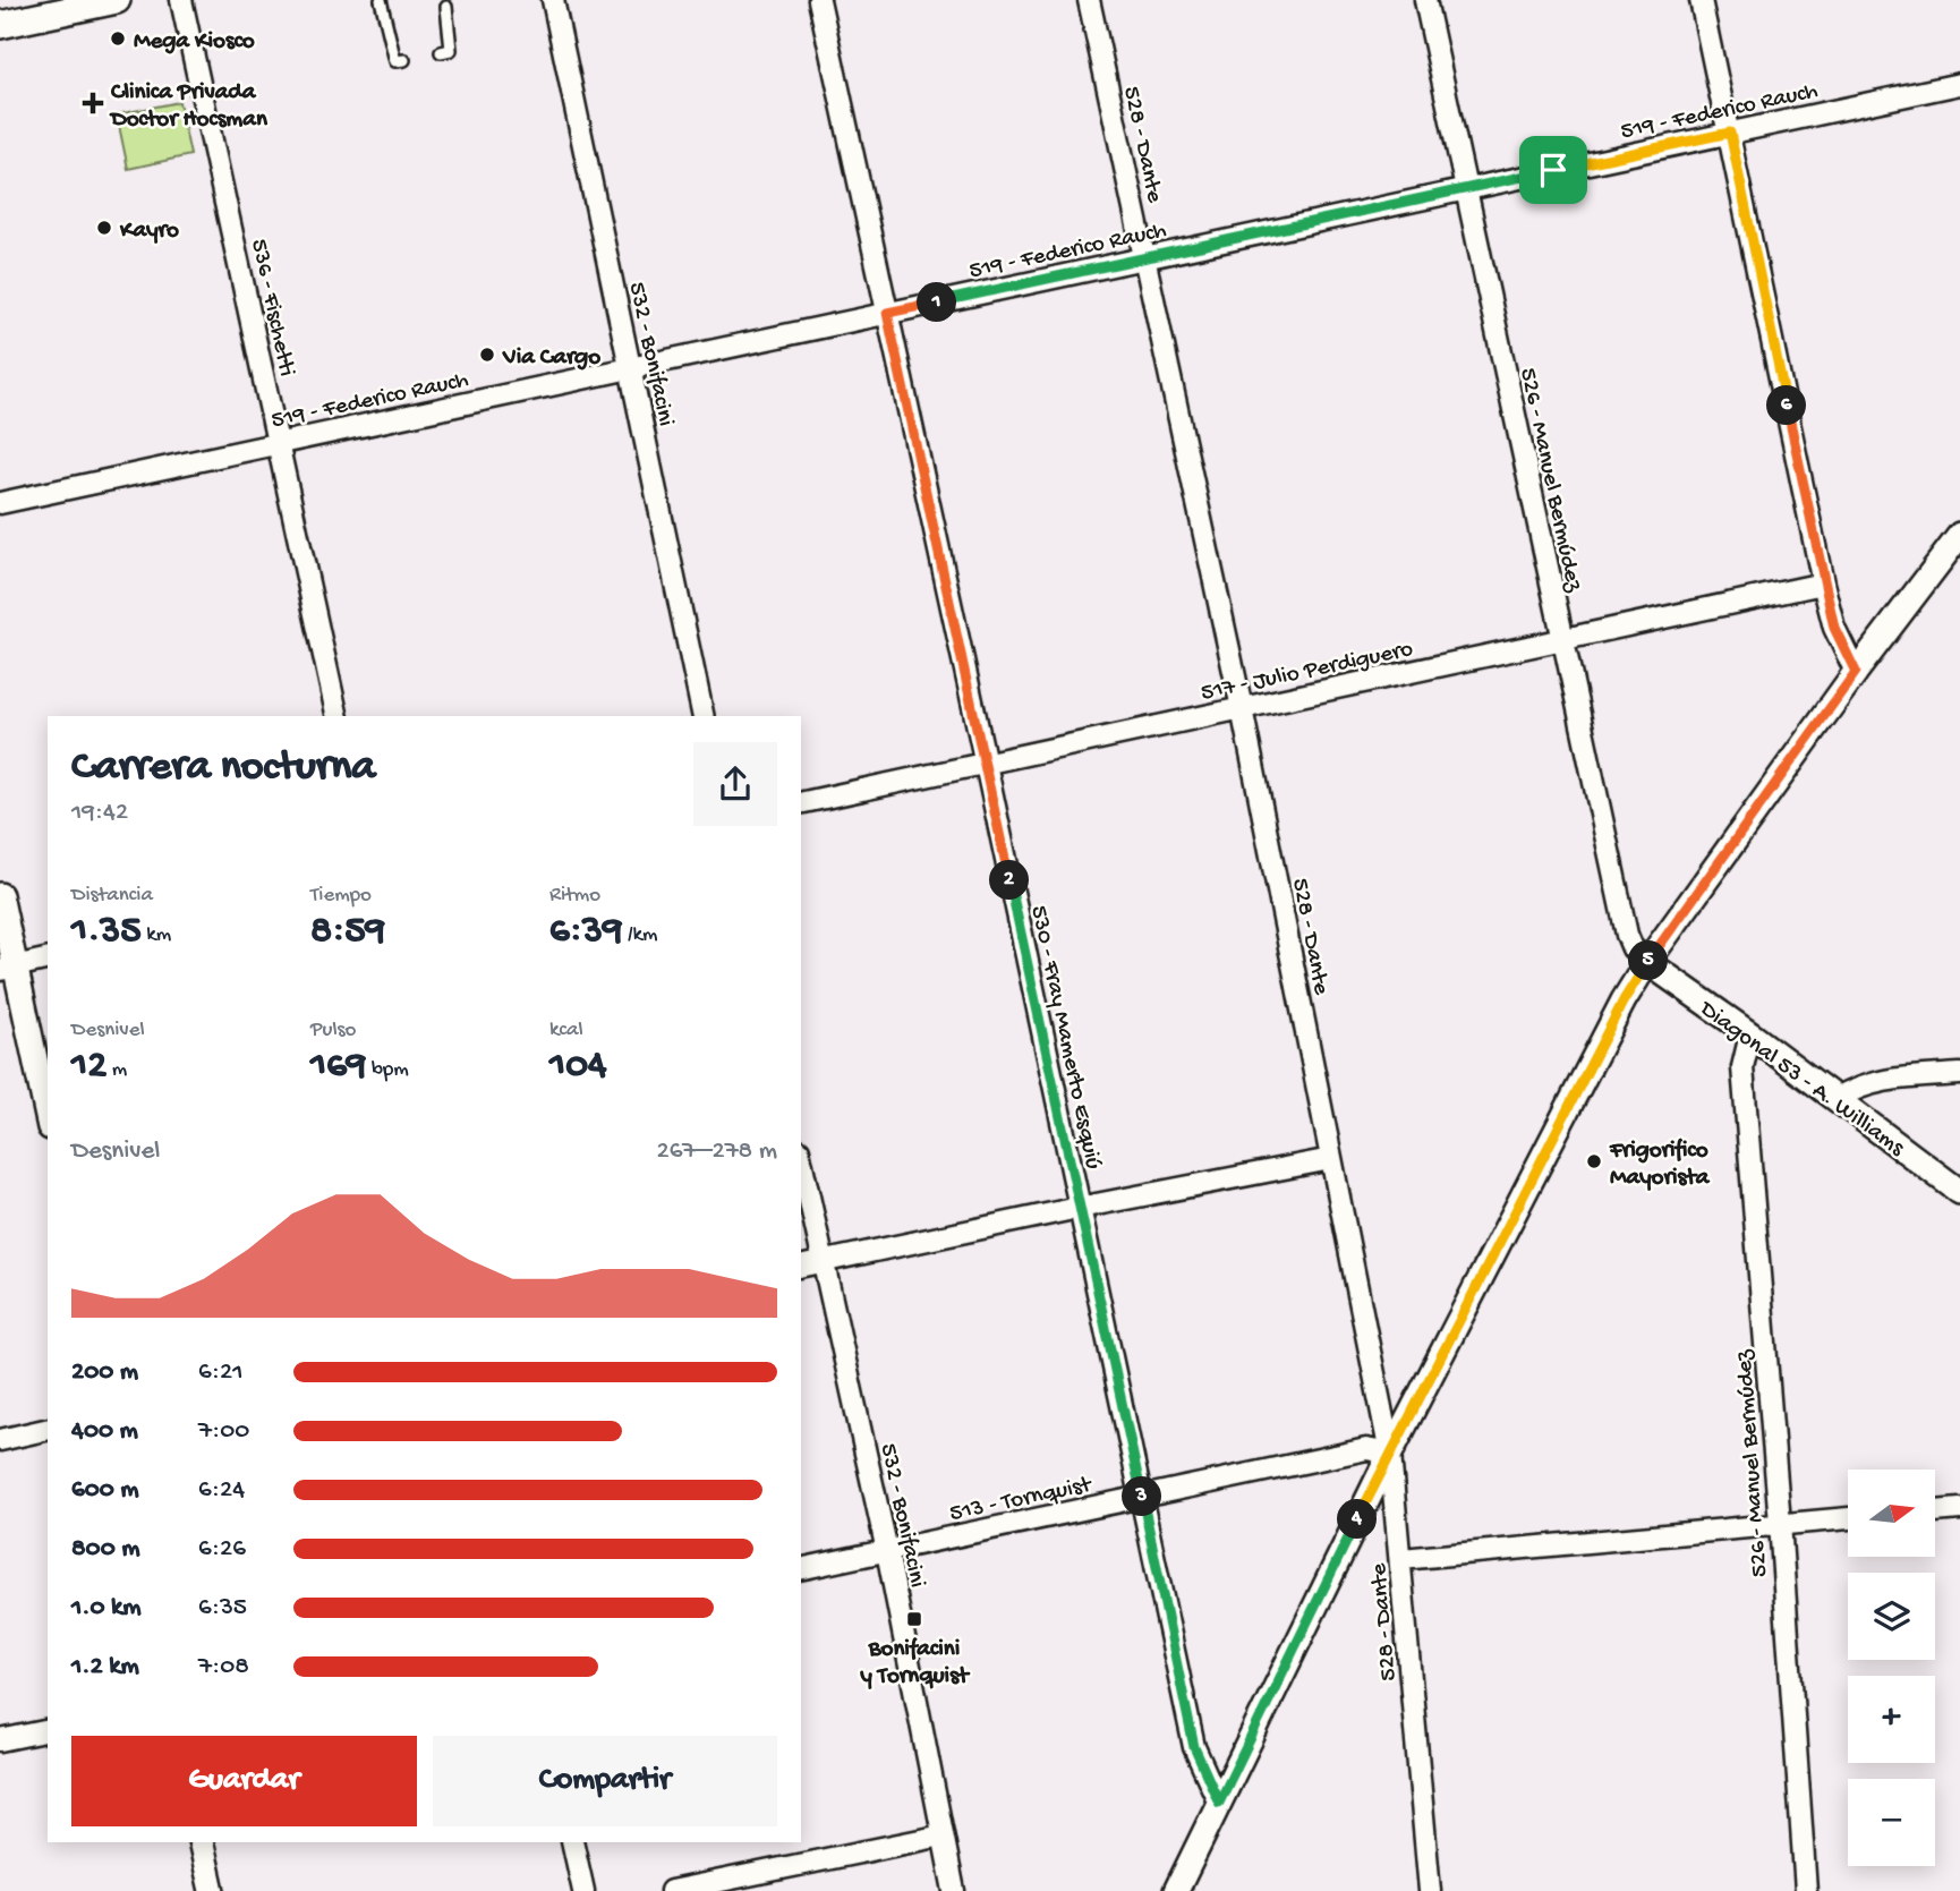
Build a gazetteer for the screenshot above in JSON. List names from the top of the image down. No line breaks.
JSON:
{"streets":{"street":["519 - Federico Rauch","528 - Dante","536 - Fischetti","532 - Bonifacini","526 - Manuel Bermúdez","517 - Julio Perdiguero","530 - Fray Mamerto Esquiú","Diagonal 53 - A. Williams","513 - Tornquist"]},"crossings":[["519 - Federico Rauch","528 - Dante"],["519 - Federico Rauch","536 - Fischetti"],["519 - Federico Rauch","532 - Bonifacini"],["519 - Federico Rauch","526 - Manuel Bermúdez"],["519 - Federico Rauch","530 - Fray Mamerto Esquiú"],["528 - Dante","517 - Julio Perdiguero"],["528 - Dante","513 - Tornquist"],["532 - Bonifacini","513 - Tornquist"],["526 - Manuel Bermúdez","517 - Julio Perdiguero"],["526 - Manuel Bermúdez","Diagonal 53 - A. Williams"],["517 - Julio Perdiguero","530 - Fray Mamerto Esquiú"],["530 - Fray Mamerto Esquiú","513 - Tornquist"]],"places":{"other":["Mega Kiosco","Kayro","Via Cargo","Frigorifico Mayorista"],"health":["Clinica Privada Doctor Hocsman"],"transit":["Bonifacini y Tornquist"]},"north":"right","page":{"pins":["1","6","2","5","3","4"],"heading":["Carrera nocturna","19:42"],"stats":[["Distancia","1.35 km"],["Tiempo","8:59"],["Ritmo","6:39 /km"],["Desnivel","12 m"],["Pulso","169 bpm"],["kcal","104"]],"chart":["Desnivel","267–278 m"],"list":[{"name":"200 m","note":"6:21"},{"name":"400 m","note":"7:00"},{"name":"600 m","note":"6:24"},{"name":"800 m","note":"6:26"},{"name":"1.0 km","note":"6:35"},{"name":"1.2 km","note":"7:08"}],"map_buttons":["+","−"],"buttons":["Guardar","Compartir"]}}
